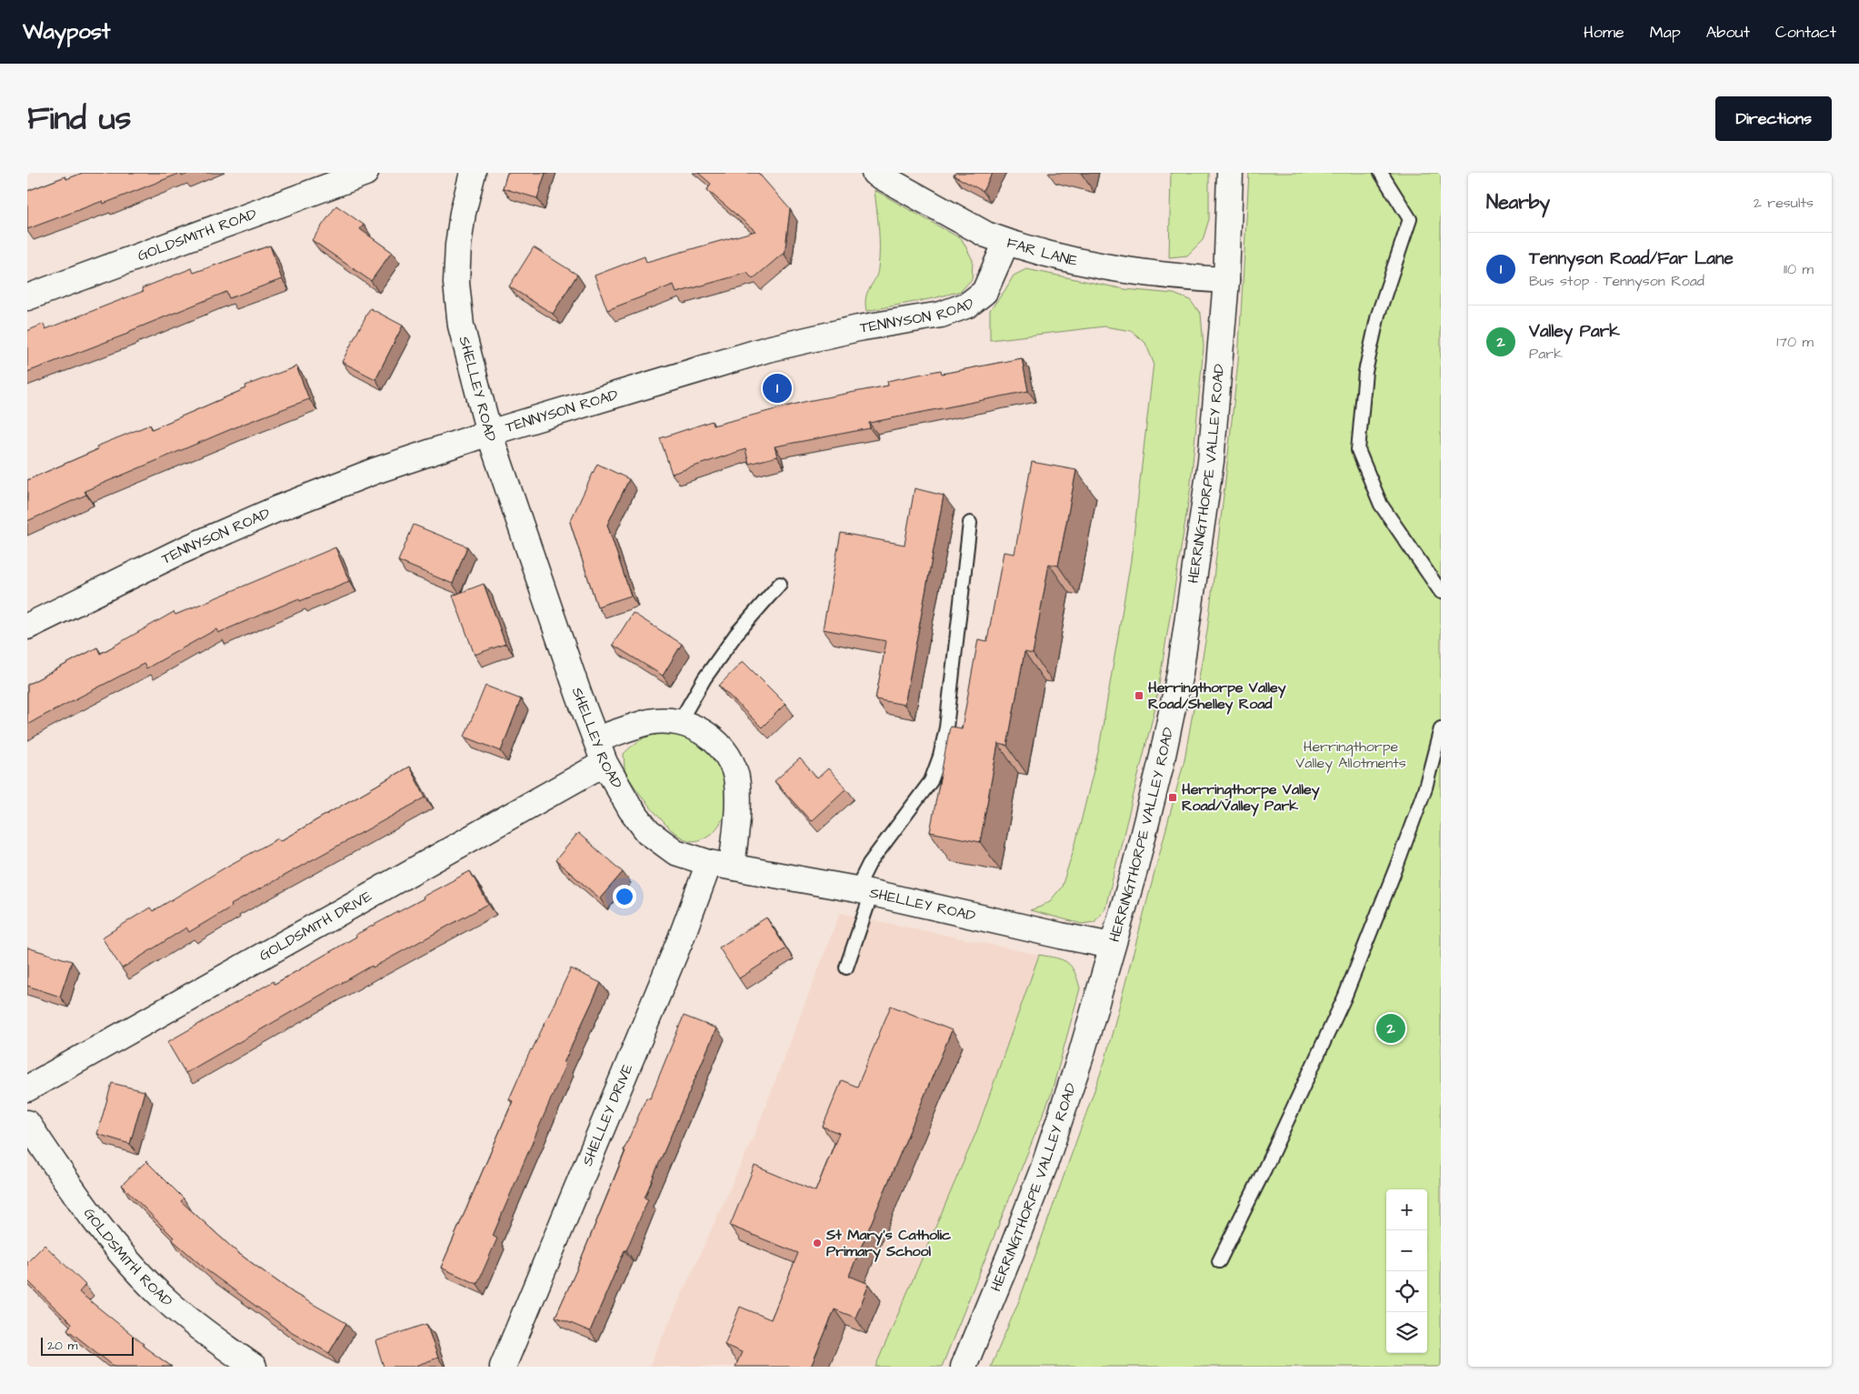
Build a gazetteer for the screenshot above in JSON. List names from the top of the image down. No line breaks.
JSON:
{"streets":{"street":["GOLDSMITH ROAD","FAR LANE","TENNYSON ROAD","SHELLEY ROAD","HERRINGTHORPE VALLEY ROAD","GOLDSMITH DRIVE","SHELLEY DRIVE"]},"crossings":[["FAR LANE","TENNYSON ROAD"],["FAR LANE","HERRINGTHORPE VALLEY ROAD"],["TENNYSON ROAD","SHELLEY ROAD"],["SHELLEY ROAD","HERRINGTHORPE VALLEY ROAD"],["SHELLEY ROAD","GOLDSMITH DRIVE"],["SHELLEY ROAD","SHELLEY DRIVE"]],"parks":["Herringthorpe Valley Allotments"],"places":{"transit":["Herringthorpe Valley Road/Shelley Road","Herringthorpe Valley Road/Valley Park"],"other":["St Mary's Catholic Primary School"]},"scale_bar":"20 m","page":{"header":"Waypost","nav":["Home","Map","About","Contact"],"title":"Find us","buttons":"Directions","heading":["Nearby","2 results"],"list":[{"mark":"1","name":"Tennyson Road/Far Lane","note":"Bus stop · Tennyson Road","value":"110 m"},{"mark":"2","name":"Valley Park","note":"Park","value":"170 m"}],"pins":["1","2"],"map_buttons":["+","−"],"scale":"20 m"}}
